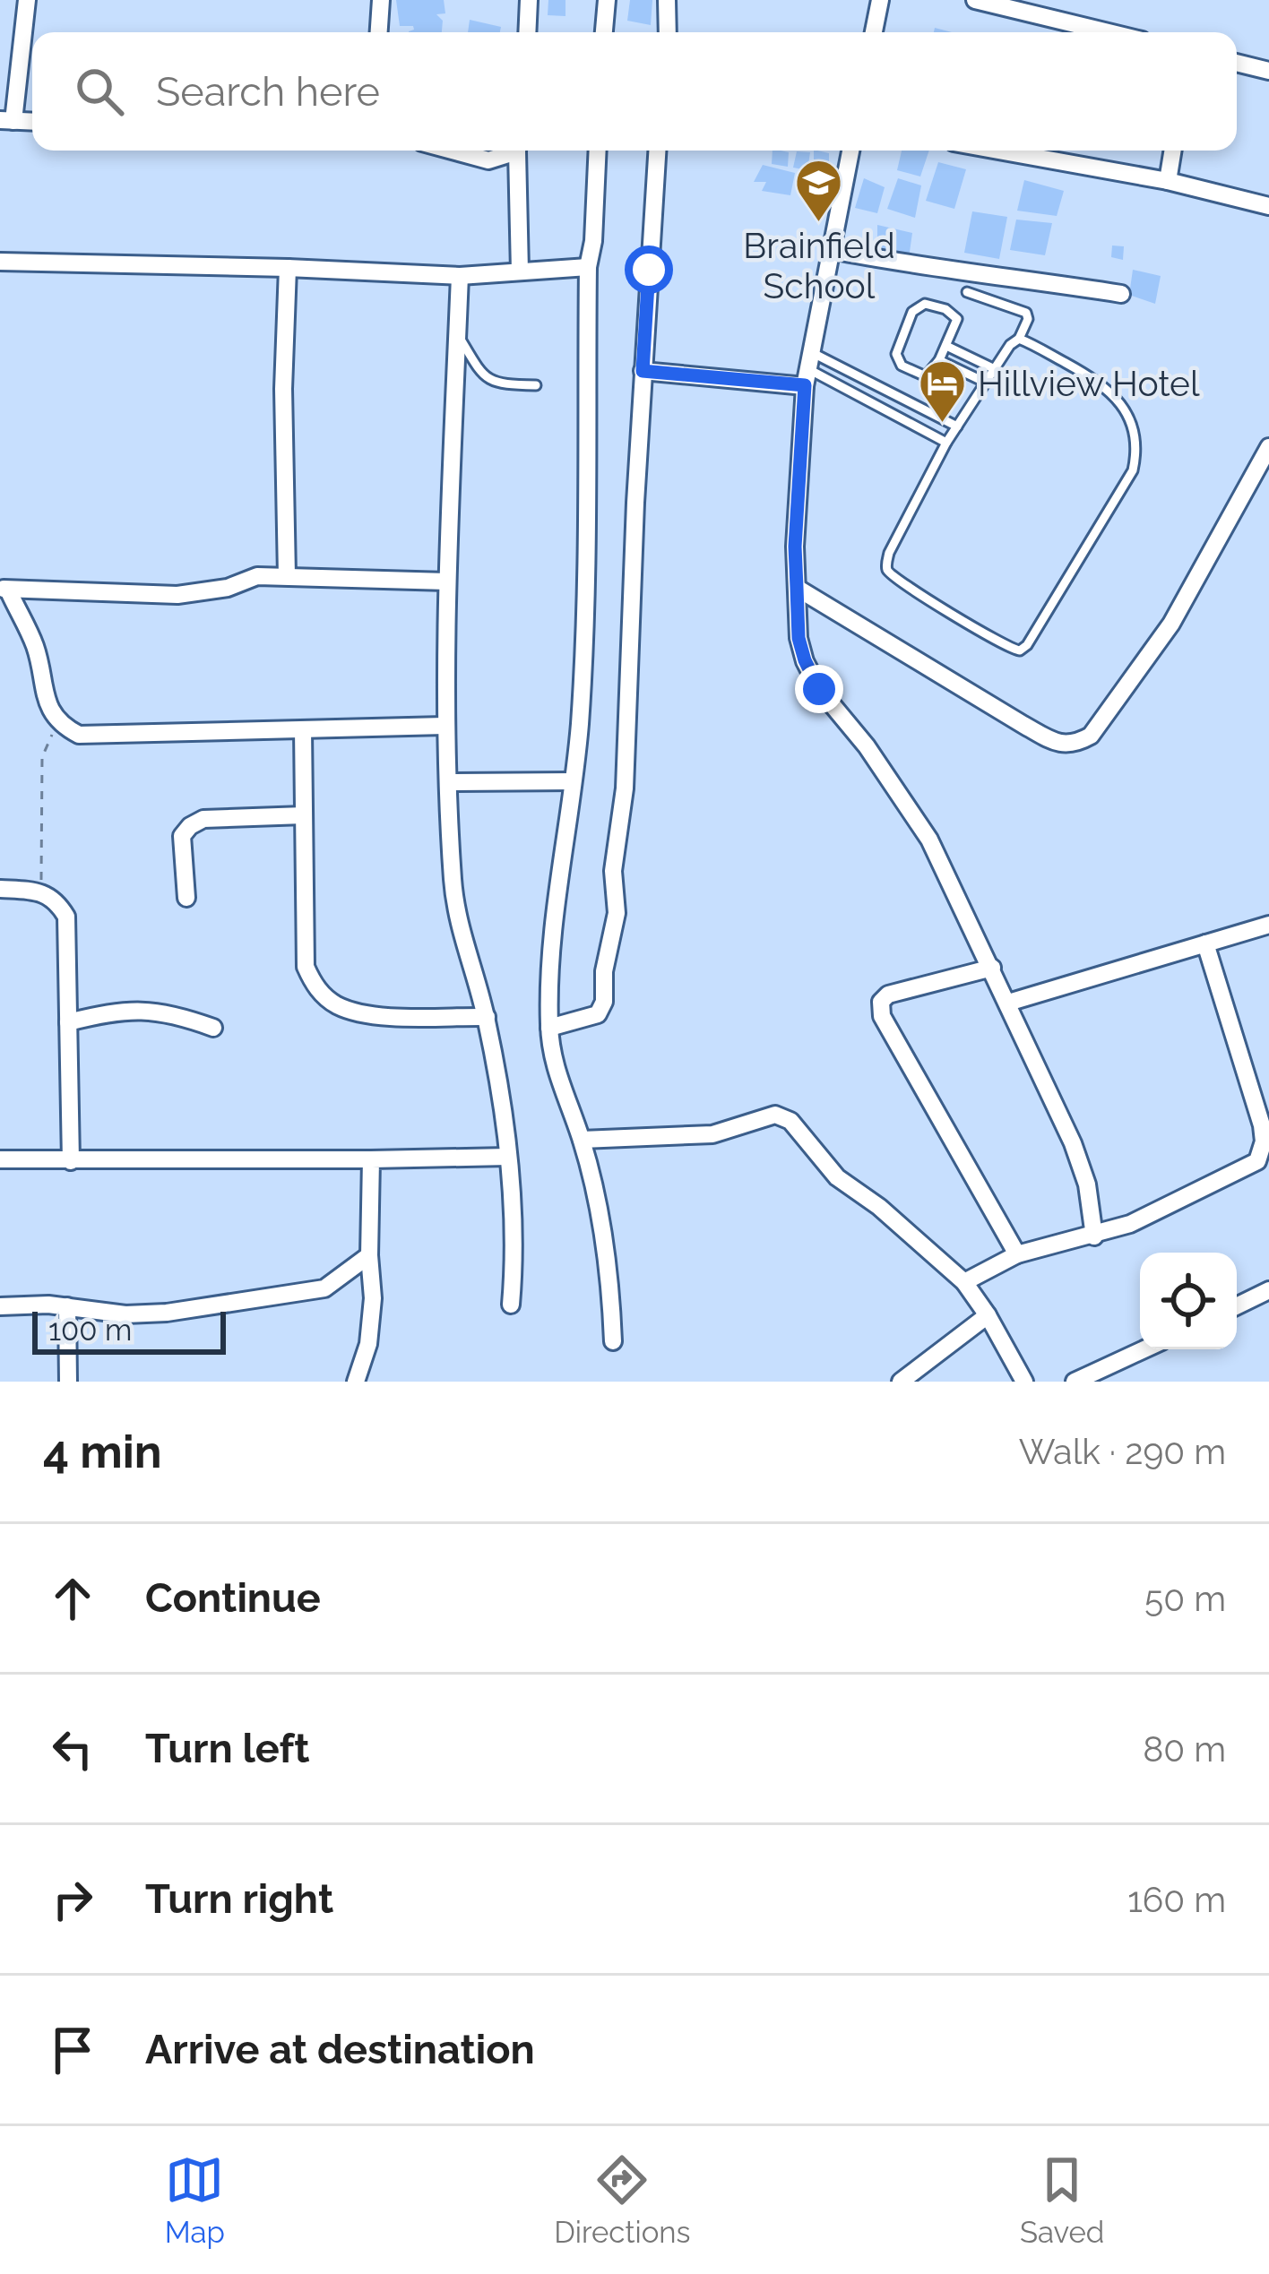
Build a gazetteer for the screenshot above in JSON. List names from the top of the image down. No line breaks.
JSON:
{"places":{"school or university":["Brainfield School"],"hotel":["Hillview Hotel"]},"scale_bar":"100 m","page":{"search":"Search here","scale":"100 m","heading":["4 min","Walk · 290 m"],"list":[["Continue","50 m"],["Turn left","80 m"],["Turn right","160 m"],"Arrive at destination"],"nav":["Map","Directions","Saved"]}}
